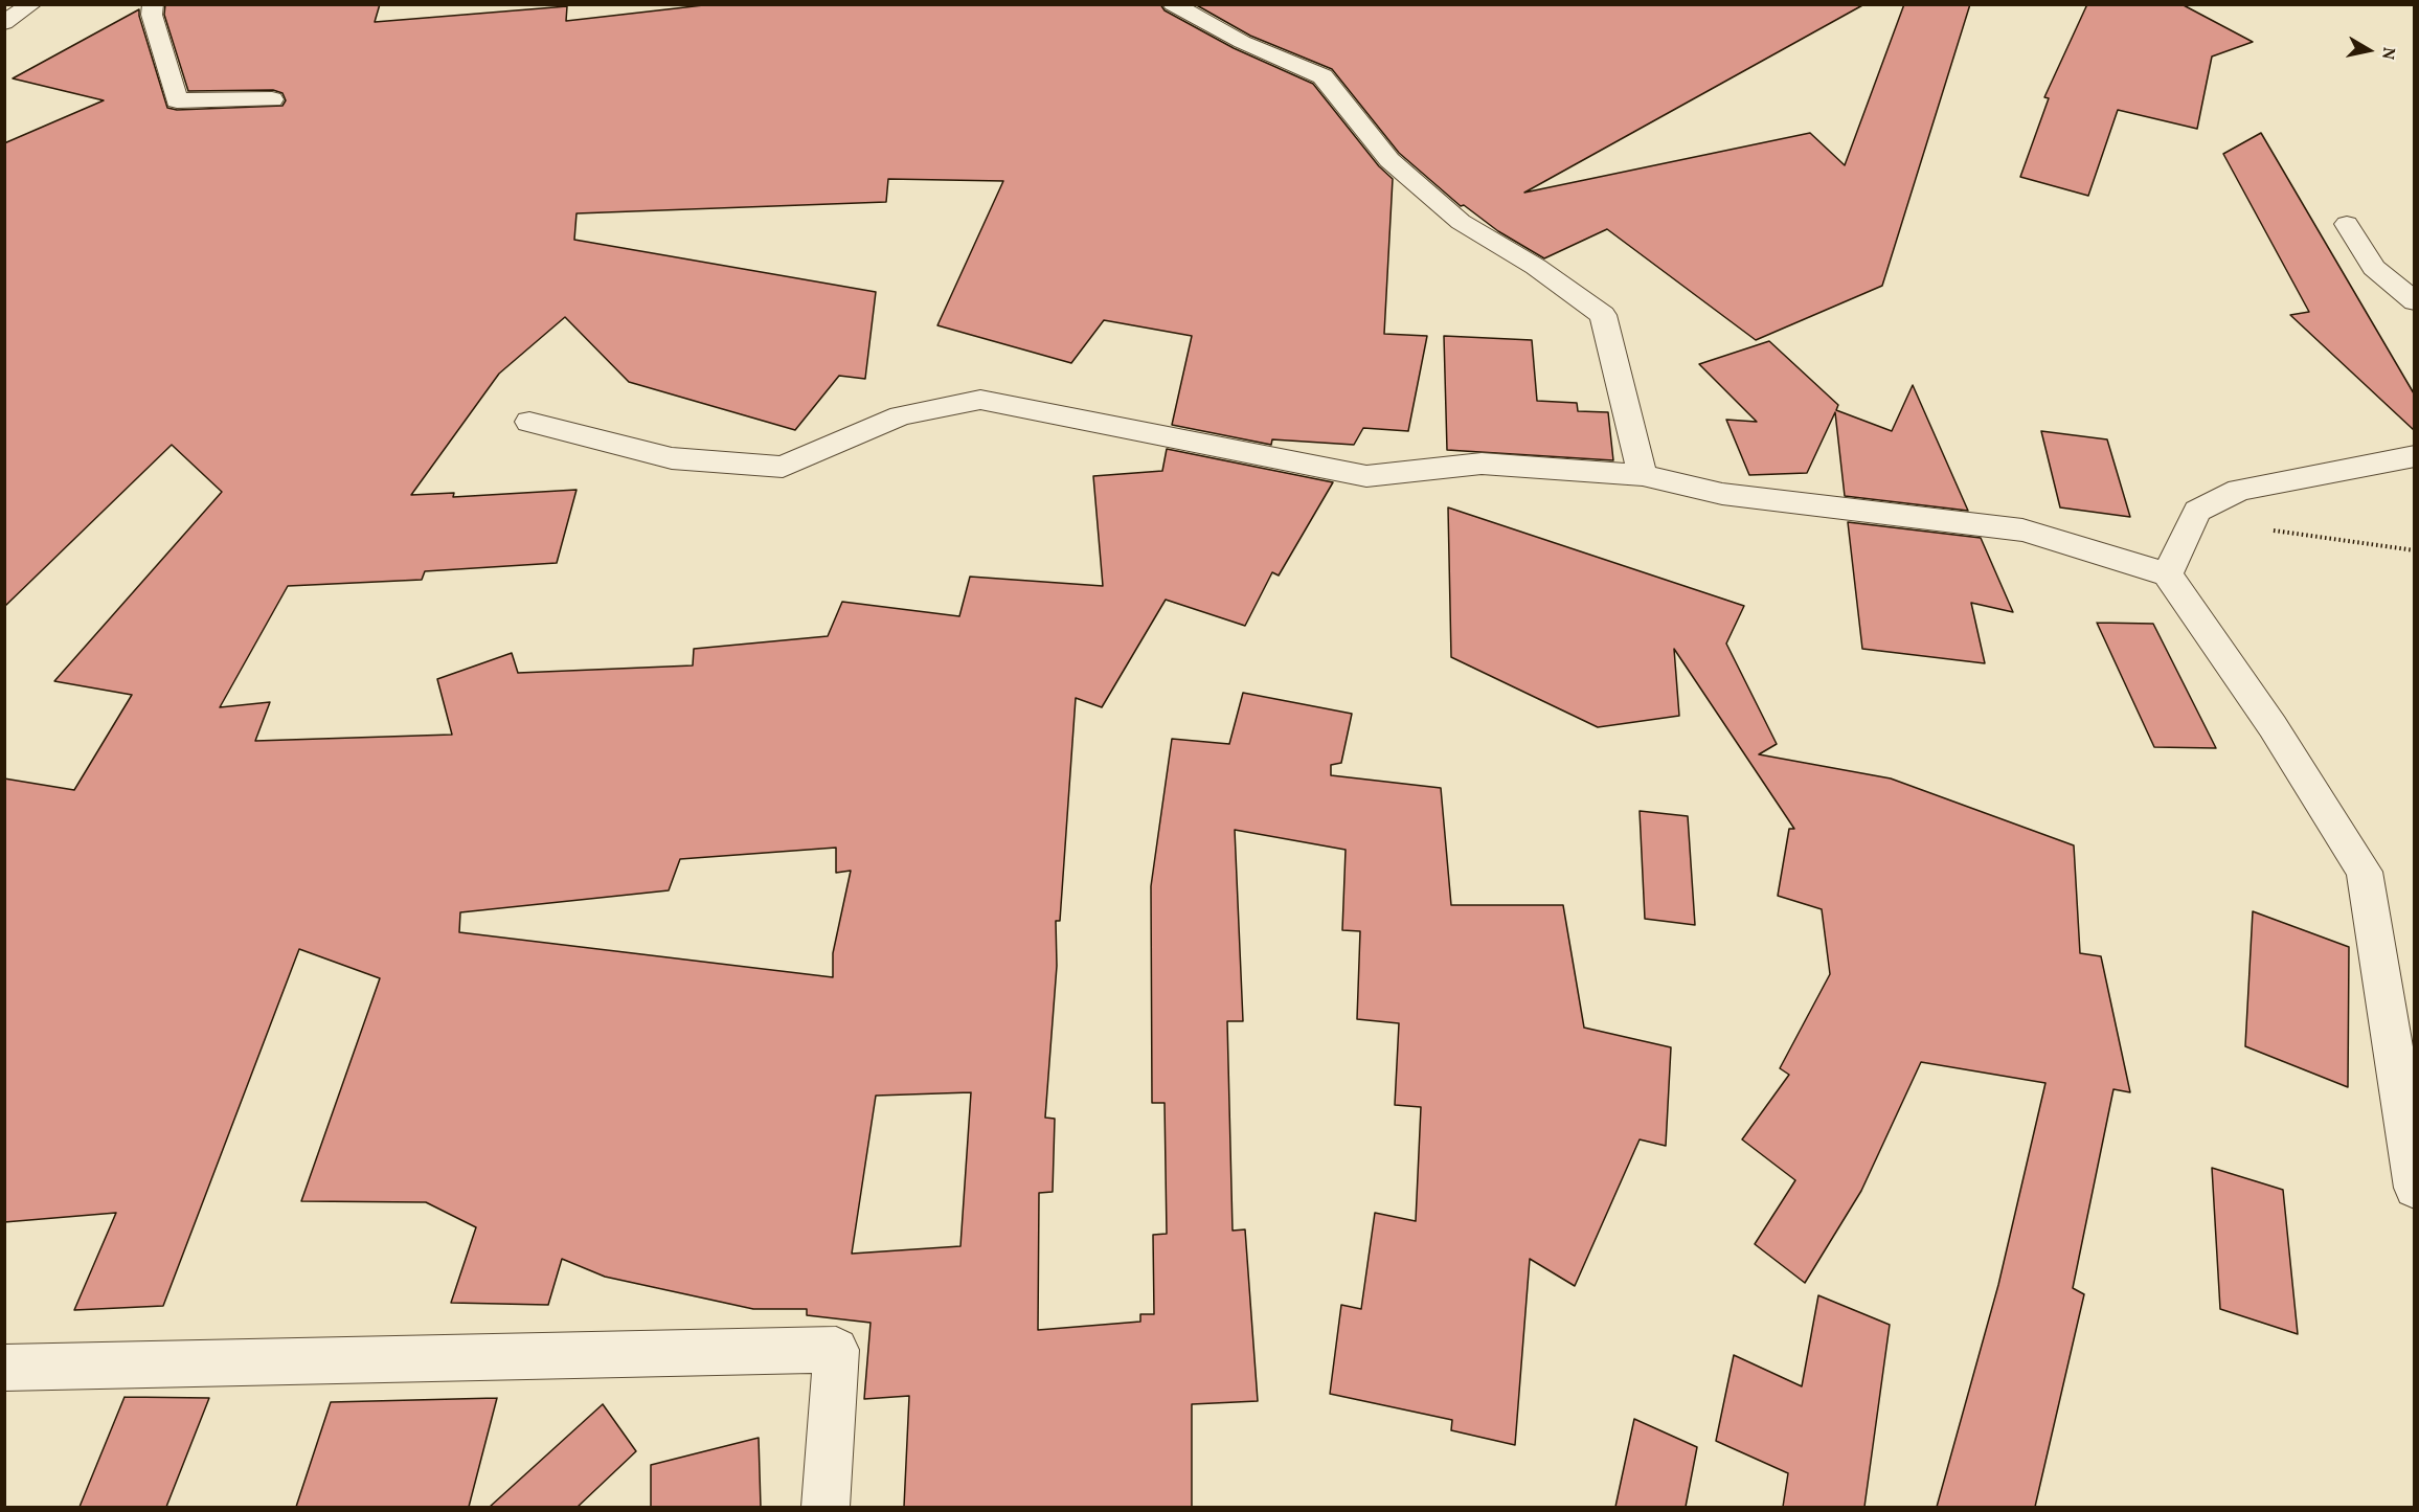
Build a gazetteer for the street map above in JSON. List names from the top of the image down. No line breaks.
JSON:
{"north":"right"}
